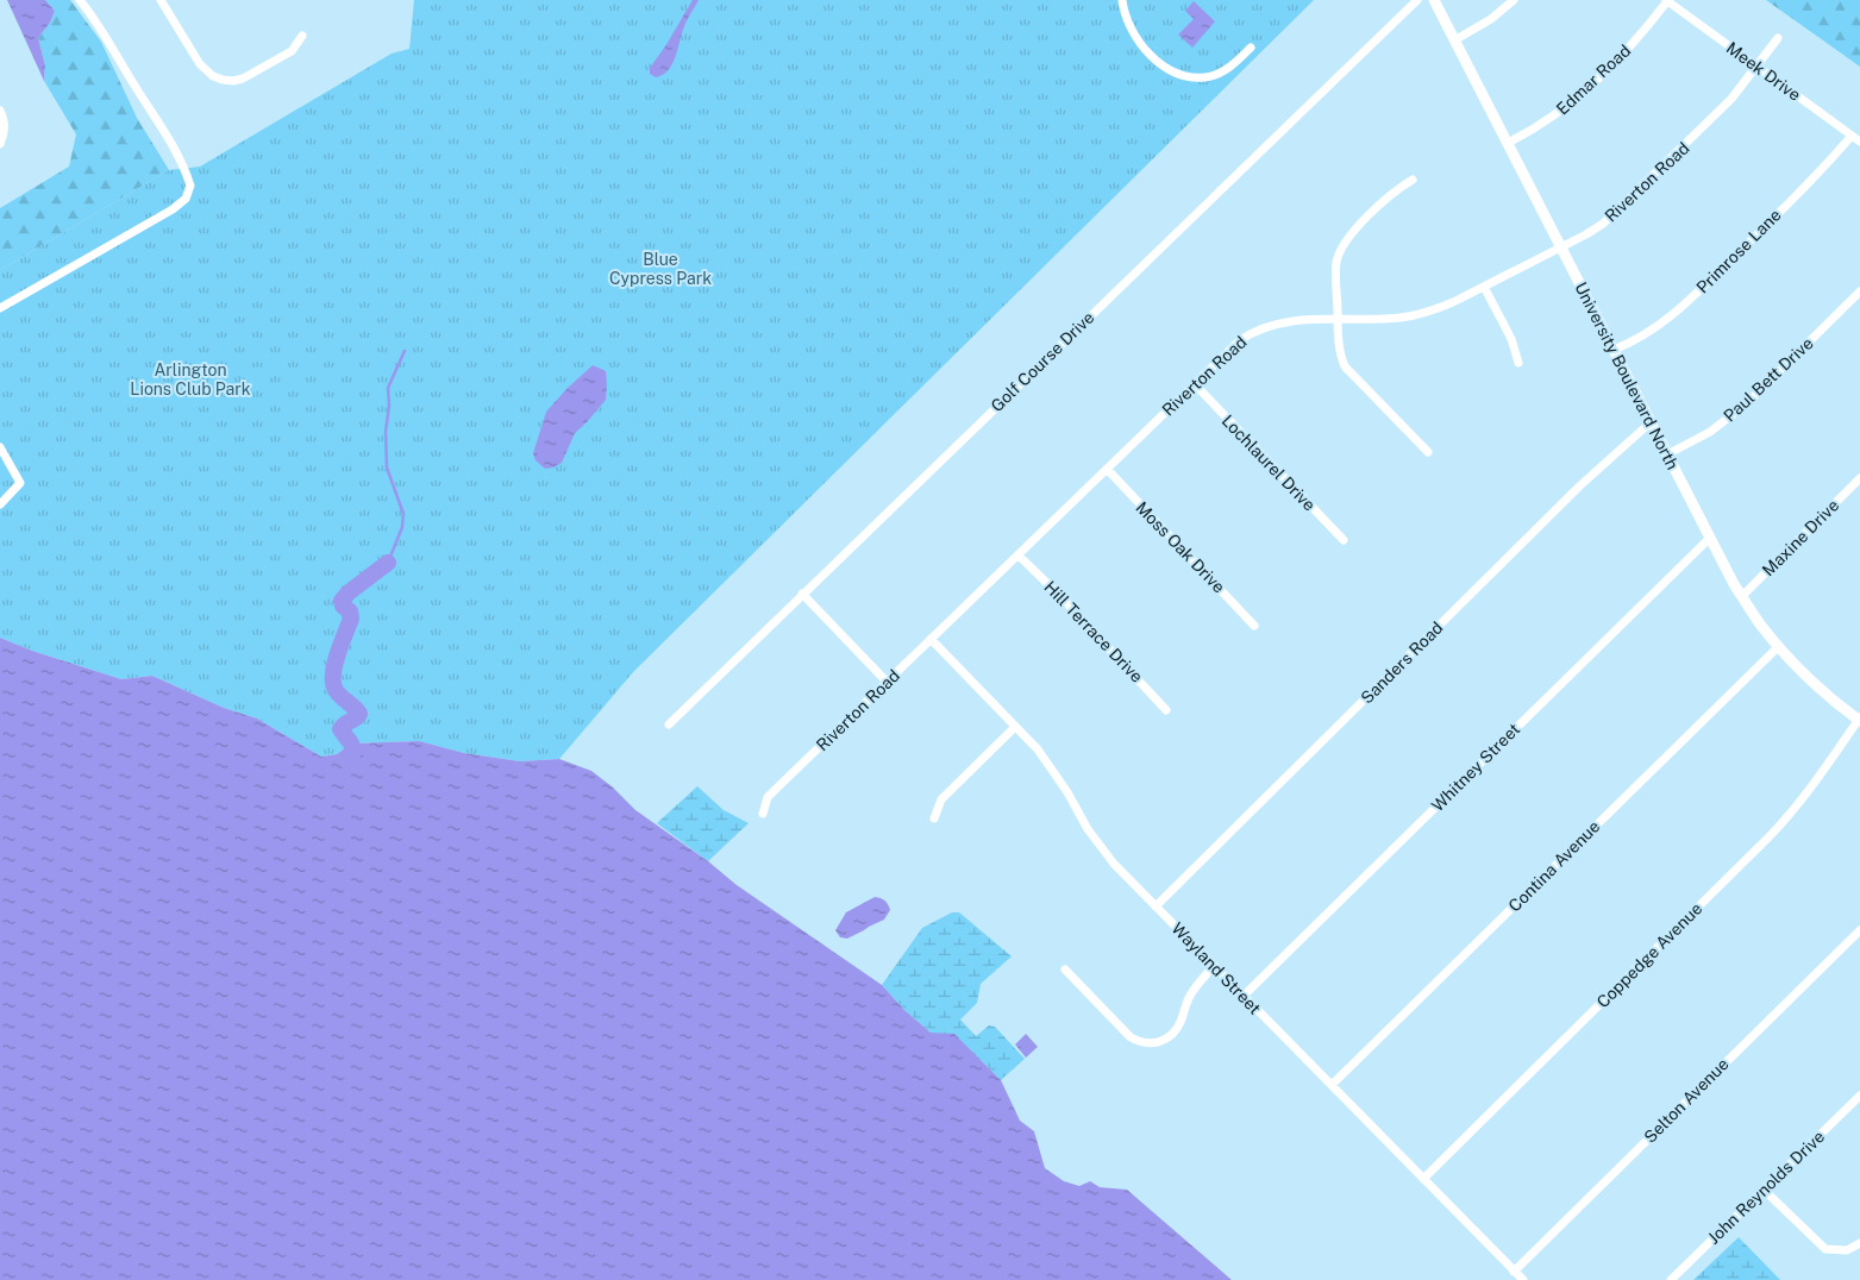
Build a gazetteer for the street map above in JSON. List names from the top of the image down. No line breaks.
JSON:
{"streets":{"street":["Meek Drive","Edmar Road","Riverton Road","Primrose Lane","Golf Course Drive","University Boulevard North","Paul Bett Drive","Lochlaurel Drive","Maxine Drive","Moss Oak Drive","Hill Terrace Drive","Sanders Road","Whitney Street","Contina Avenue","Coppedge Avenue","Wayland Street","Selton Avenue","John Reynolds Drive"]},"crossings":[["Meek Drive","Edmar Road"],["Meek Drive","Riverton Road"],["Meek Drive","Primrose Lane"],["Edmar Road","University Boulevard North"],["Riverton Road","University Boulevard North"],["Riverton Road","Lochlaurel Drive"],["Riverton Road","Moss Oak Drive"],["Riverton Road","Hill Terrace Drive"],["Riverton Road","Wayland Street"],["Primrose Lane","University Boulevard North"],["University Boulevard North","Paul Bett Drive"],["University Boulevard North","Maxine Drive"],["University Boulevard North","Sanders Road"],["University Boulevard North","Whitney Street"],["University Boulevard North","Contina Avenue"],["University Boulevard North","Coppedge Avenue"],["Sanders Road","Wayland Street"],["Whitney Street","Wayland Street"],["Contina Avenue","Wayland Street"],["Coppedge Avenue","Wayland Street"],["Wayland Street","Selton Avenue"]],"parks":["Blue Cypress Park","Arlington Lions Club Park"]}
